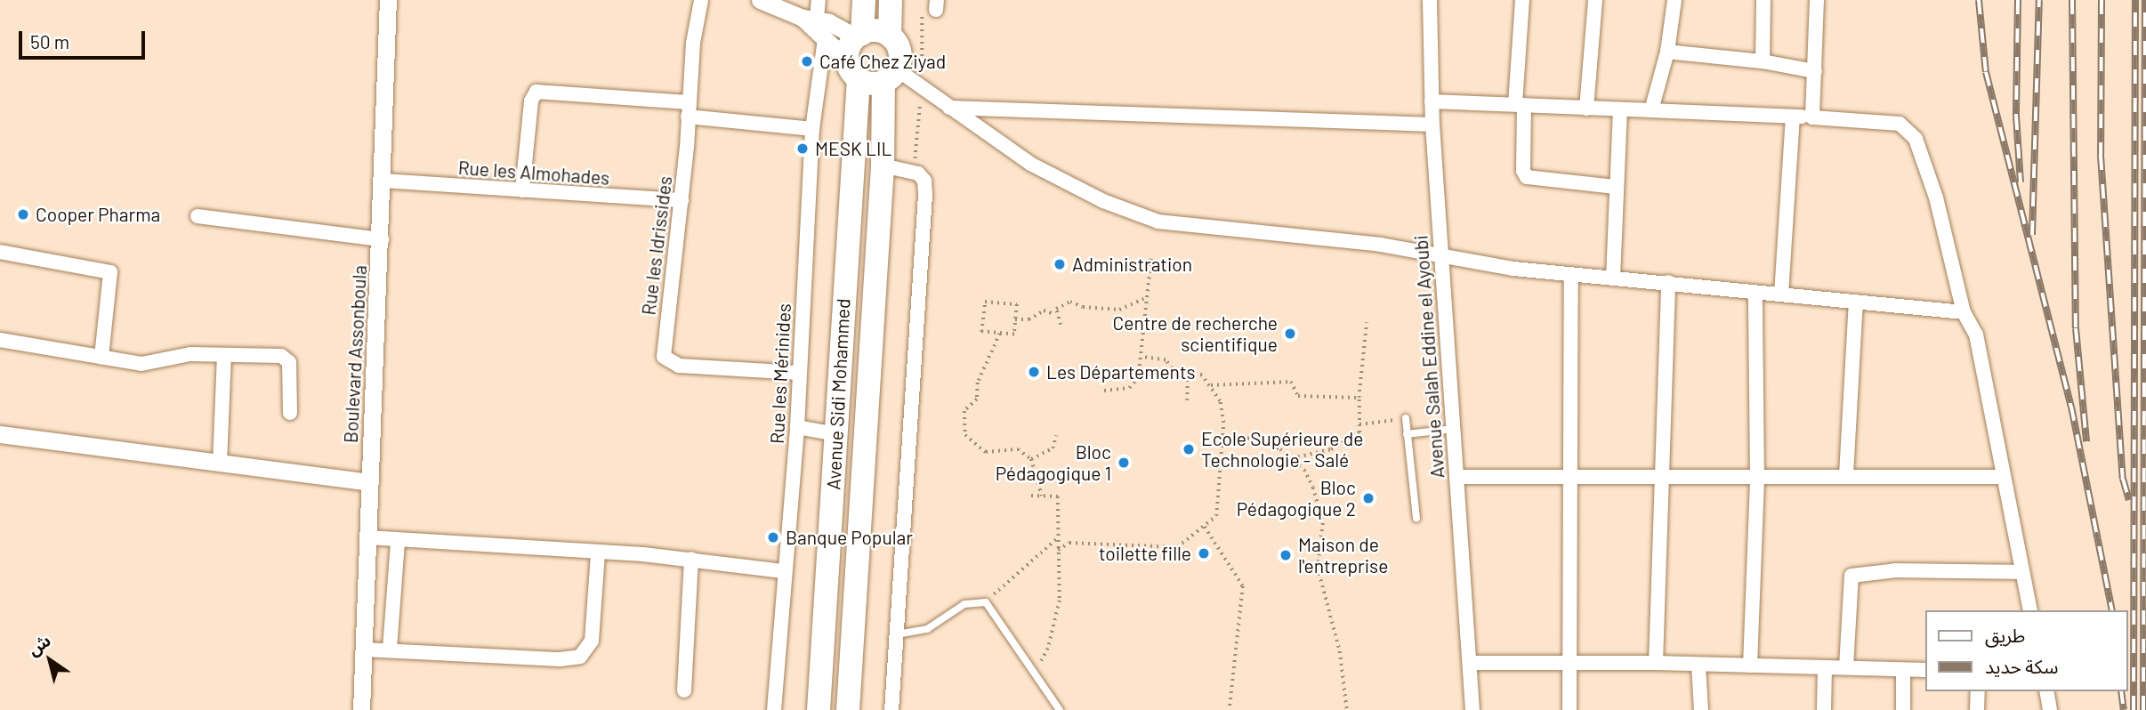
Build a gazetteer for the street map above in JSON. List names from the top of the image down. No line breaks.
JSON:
{"streets":{"main road":["Avenue Sidi Mohammed"],"street":["Rue les Almohades","Rue les Idrissides","Boulevard Assonboula","Avenue Salah Eddine el Ayoubi","Rue les Mérinides"]},"crossings":[["Rue les Almohades","Rue les Idrissides"],["Rue les Almohades","Boulevard Assonboula"],["Rue les Idrissides","Rue les Mérinides"]],"places":["Café Chez Ziyad","MESK LIL","Cooper Pharma","Administration","Centre de recherche scientifique","Les Départements","Ecole Supérieure de Technologie - Salé","Bloc Pédagogique 1","Bloc Pédagogique 2","Banque Popular","toilette fille","Maison de l'entreprise"],"legend":["طريق","سكة حديد"],"scale_bar":"50 m","north":"top left"}
